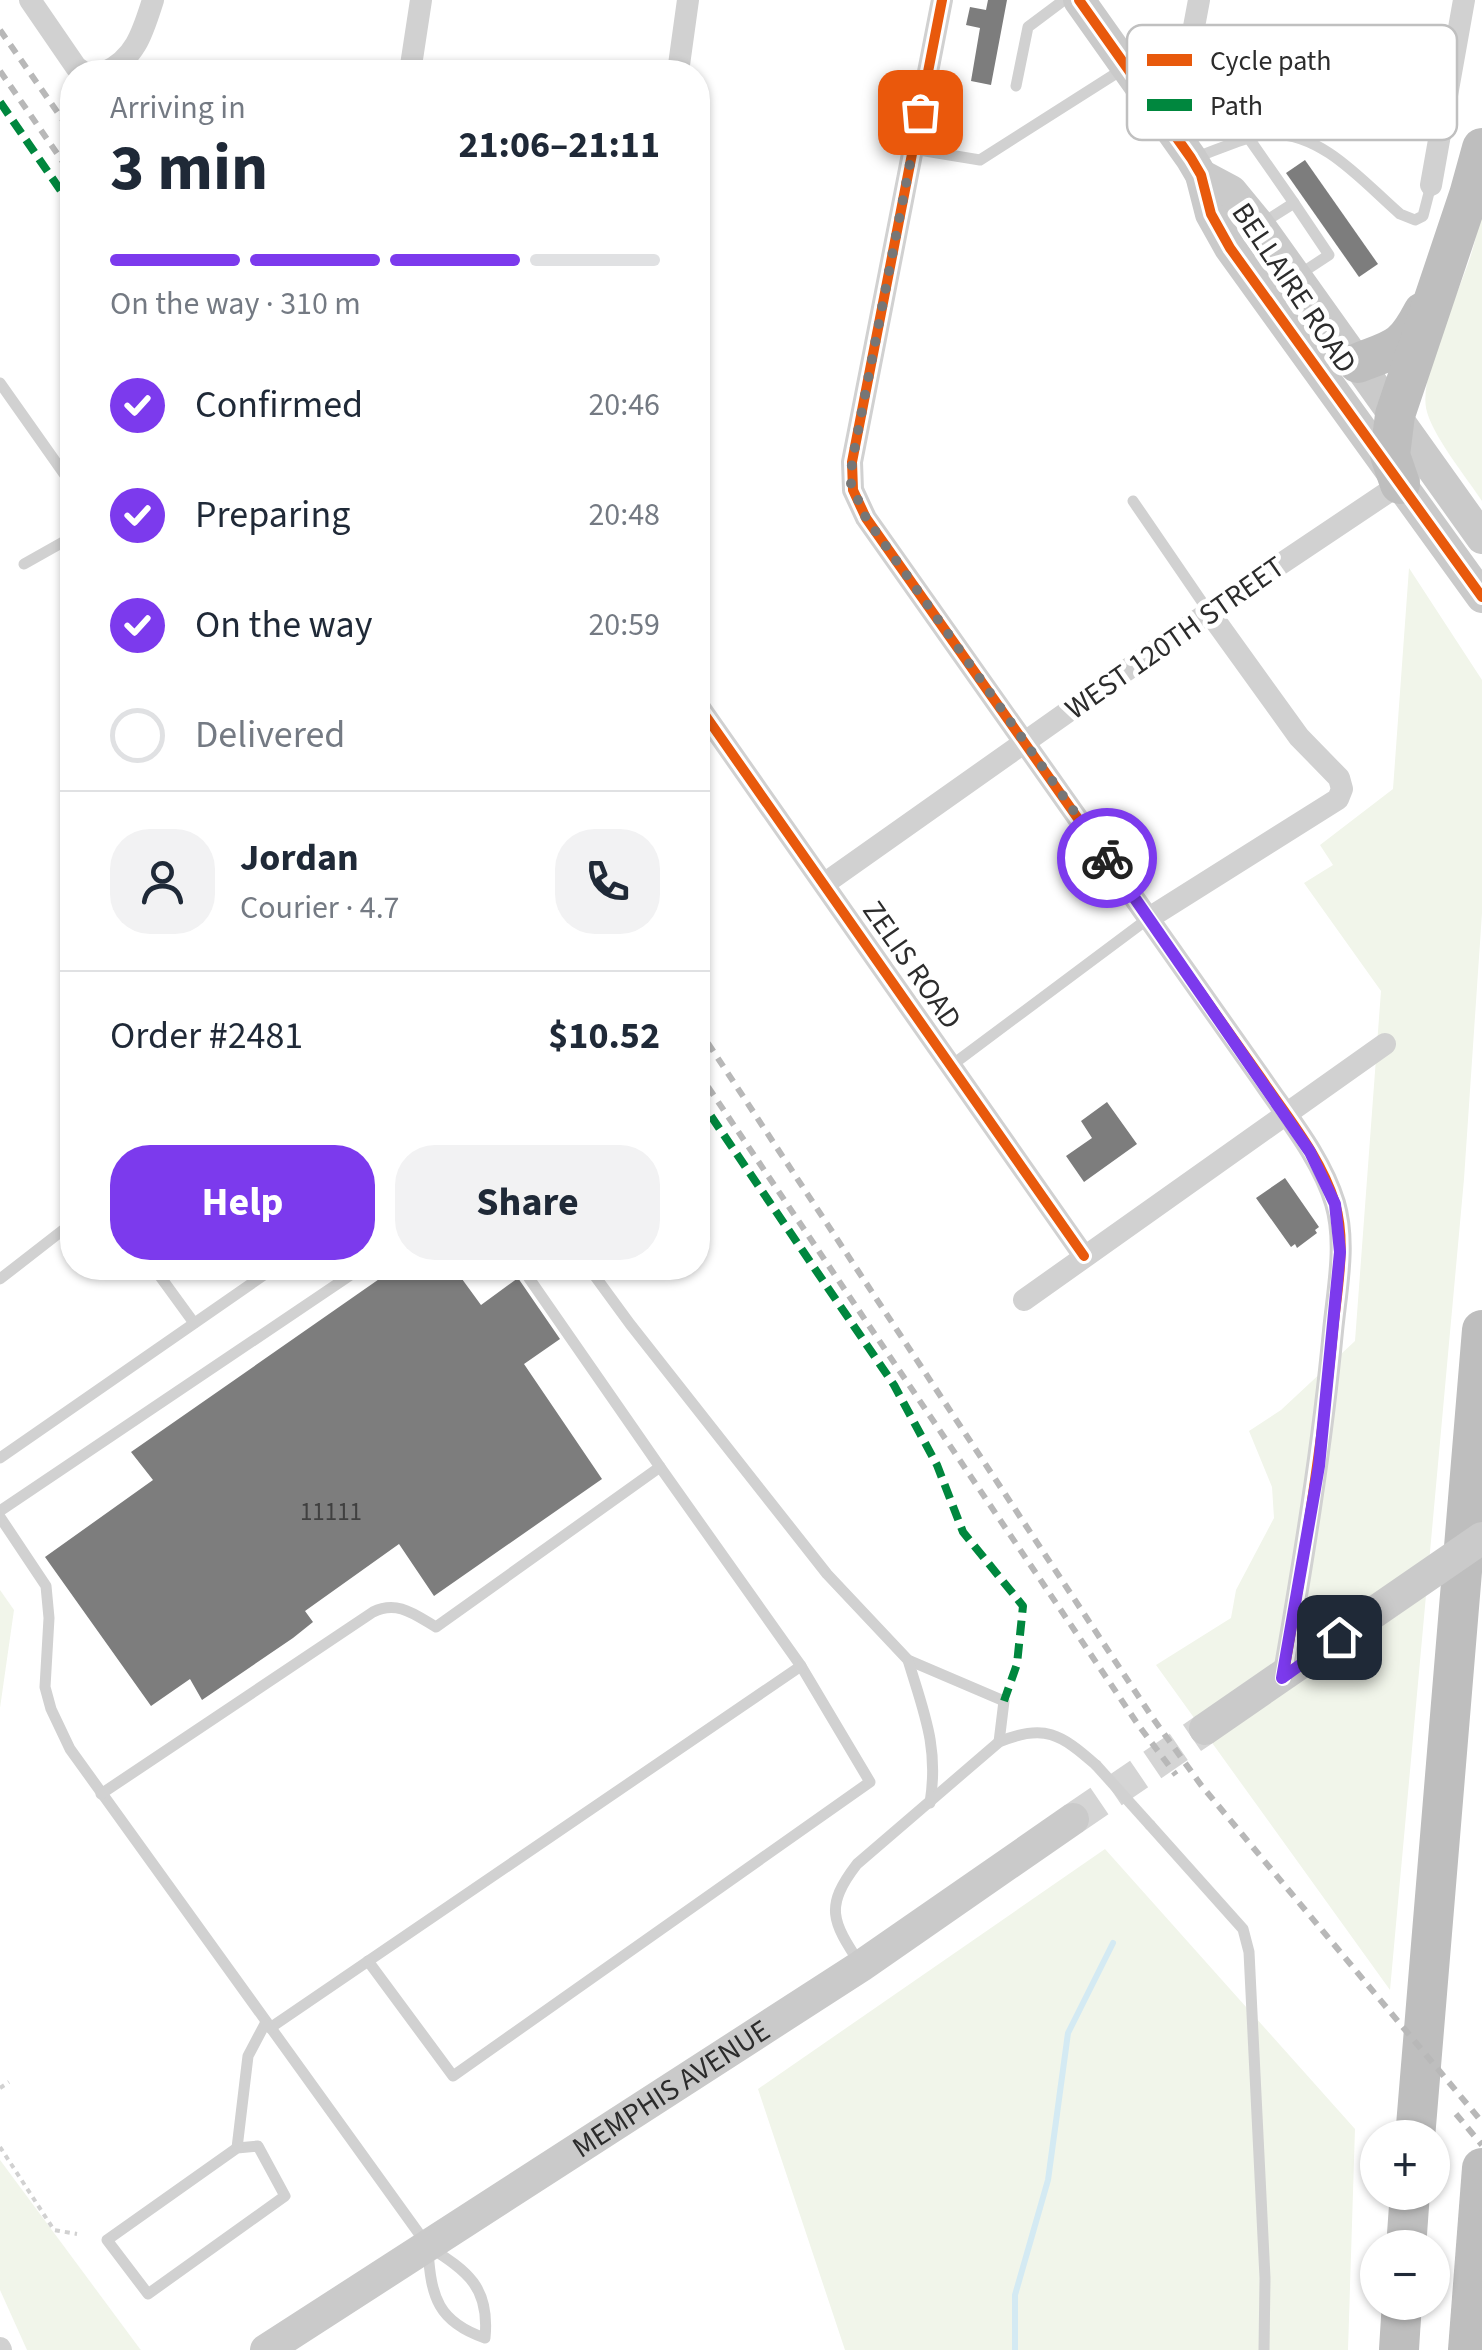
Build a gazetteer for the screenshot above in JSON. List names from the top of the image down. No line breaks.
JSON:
{"streets":{"main road":["BELLAIRE ROAD","MEMPHIS AVENUE"],"street":["WEST 120TH STREET","ZELIS ROAD"]},"crossings":[["BELLAIRE ROAD","WEST 120TH STREET"],["WEST 120TH STREET","ZELIS ROAD"]],"house_numbers":["11111"],"legend":["Cycle path","Path"],"page":{"heading":["3 min","Arriving in","21:06–21:11"],"panel":["Jordan","Courier · 4.7","Order #2481","$10.52"],"bar":"On the way · 310 m","list":[["Confirmed","20:46"],["Preparing","20:48"],["On the way","20:59"],"Delivered"],"buttons":["Help","Share"],"map_buttons":["+","−"]}}
